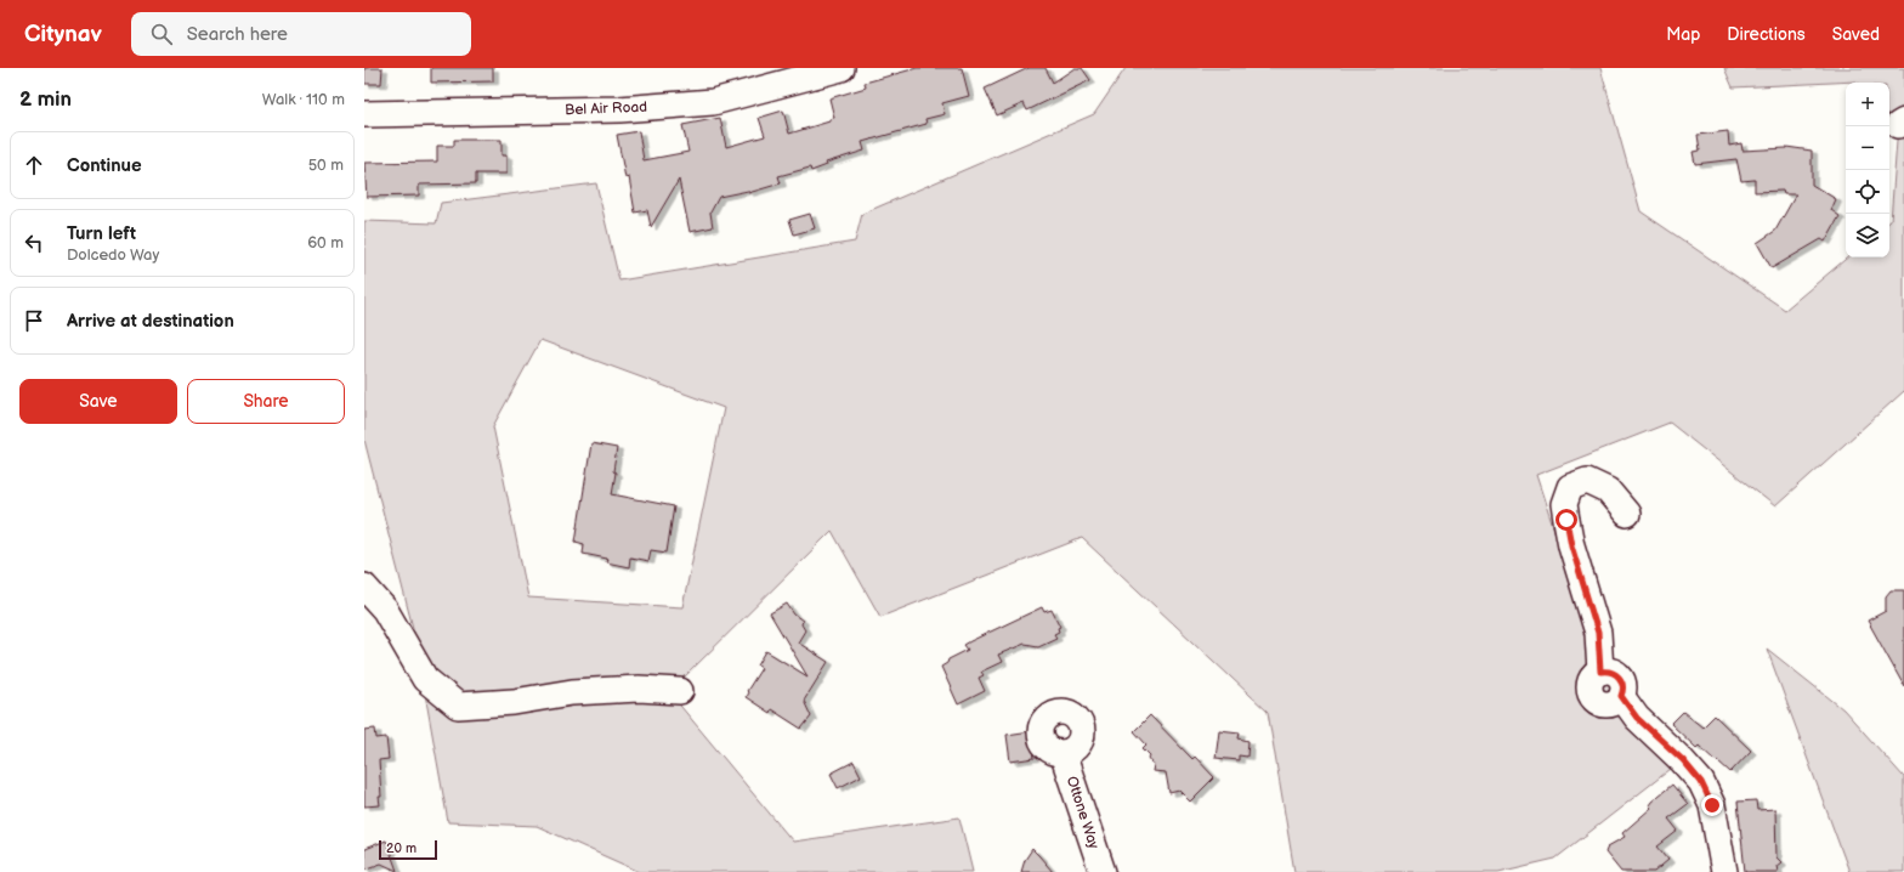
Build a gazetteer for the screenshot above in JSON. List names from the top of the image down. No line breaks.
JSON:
{"streets":{"street":["Bel Air Road","Ottone Way"]},"scale_bar":"20 m","page":{"header":"Citynav","search":"Search here","nav":["Map","Directions","Saved"],"heading":["2 min","Walk · 110 m"],"map_buttons":["+","−"],"list":[["Continue","50 m"],["Turn left","Dolcedo Way","60 m"],"Arrive at destination"],"buttons":["Save","Share"],"scale":"20 m"}}
